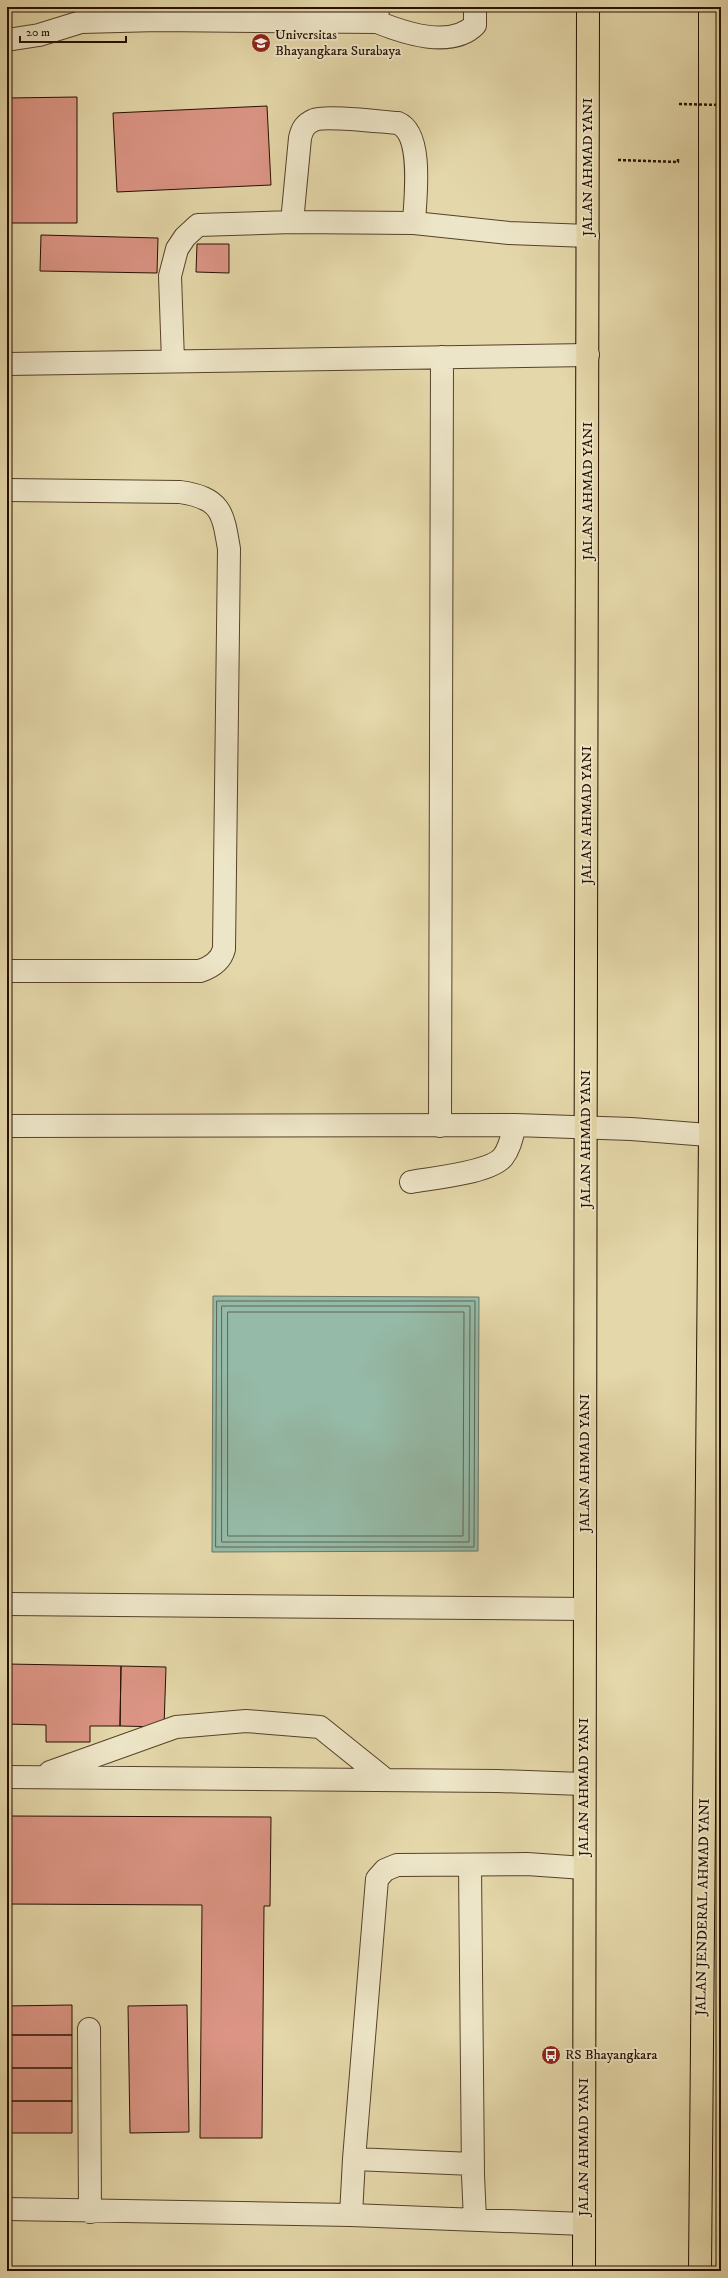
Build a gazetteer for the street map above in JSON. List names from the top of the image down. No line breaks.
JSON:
{"streets":{"highway":["JALAN AHMAD YANI","JALAN JENDERAL AHMAD YANI"]},"places":{"school or university":["Universitas Bhayangkara Surabaya"],"bus stop":["RS Bhayangkara"]},"scale_bar":"20 m"}
